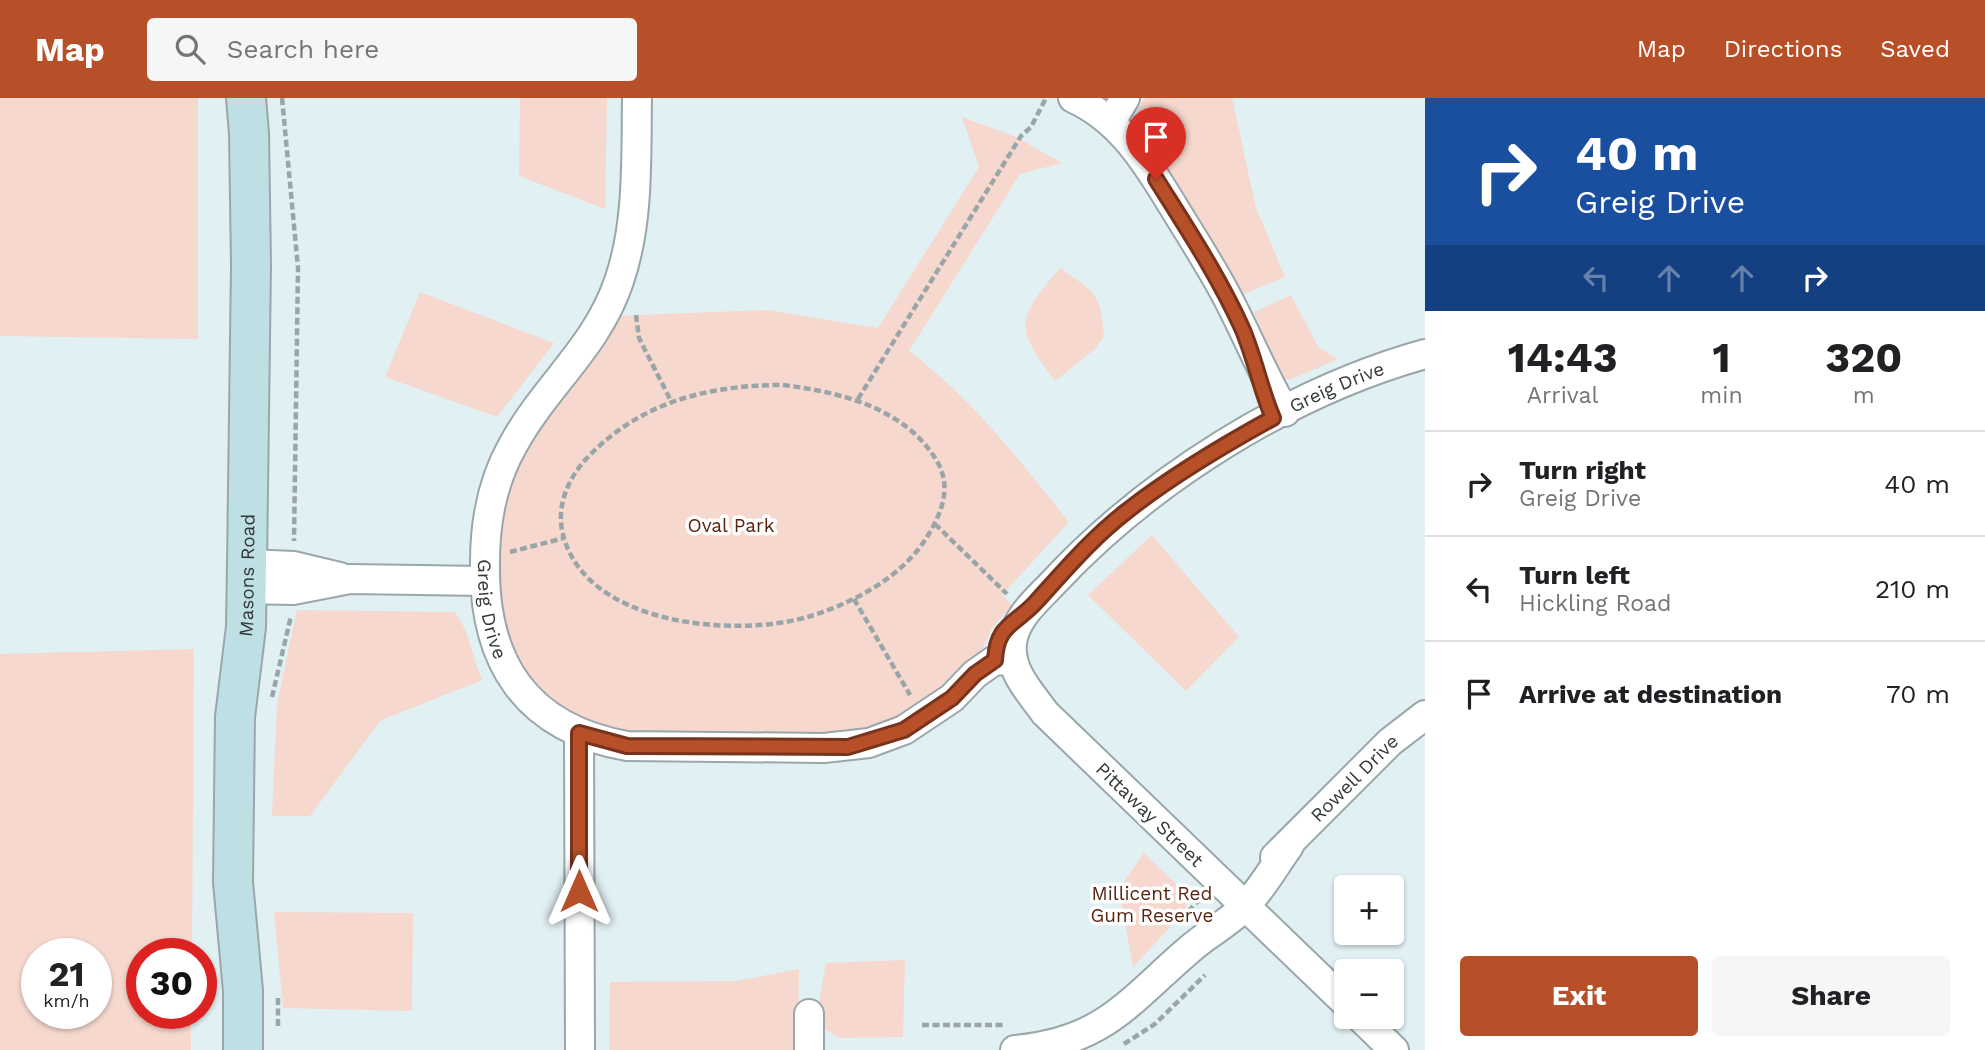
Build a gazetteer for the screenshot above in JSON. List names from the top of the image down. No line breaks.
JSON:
{"streets":{"street":["Greig Drive","Masons Road","Rowell Drive","Pittaway Street"]},"crossings":[["Greig Drive","Pittaway Street"],["Rowell Drive","Pittaway Street"]],"parks":["Oval Park","Millicent Red Gum Reserve"],"page":{"header":"Map","search":"Search here","nav":["Map","Directions","Saved"],"turn":["40 m","Greig Drive"],"eta":["14:43","Arrival","1","min","320","m"],"list":[{"name":"Turn right","note":"Greig Drive","value":"40 m"},{"name":"Turn left","note":"Hickling Road","value":"210 m"},{"name":"Arrive at destination","value":"70 m"}],"map_buttons":["+","−"],"speed":"21 km/h","limit":"30","buttons":["Exit","Share"]}}
